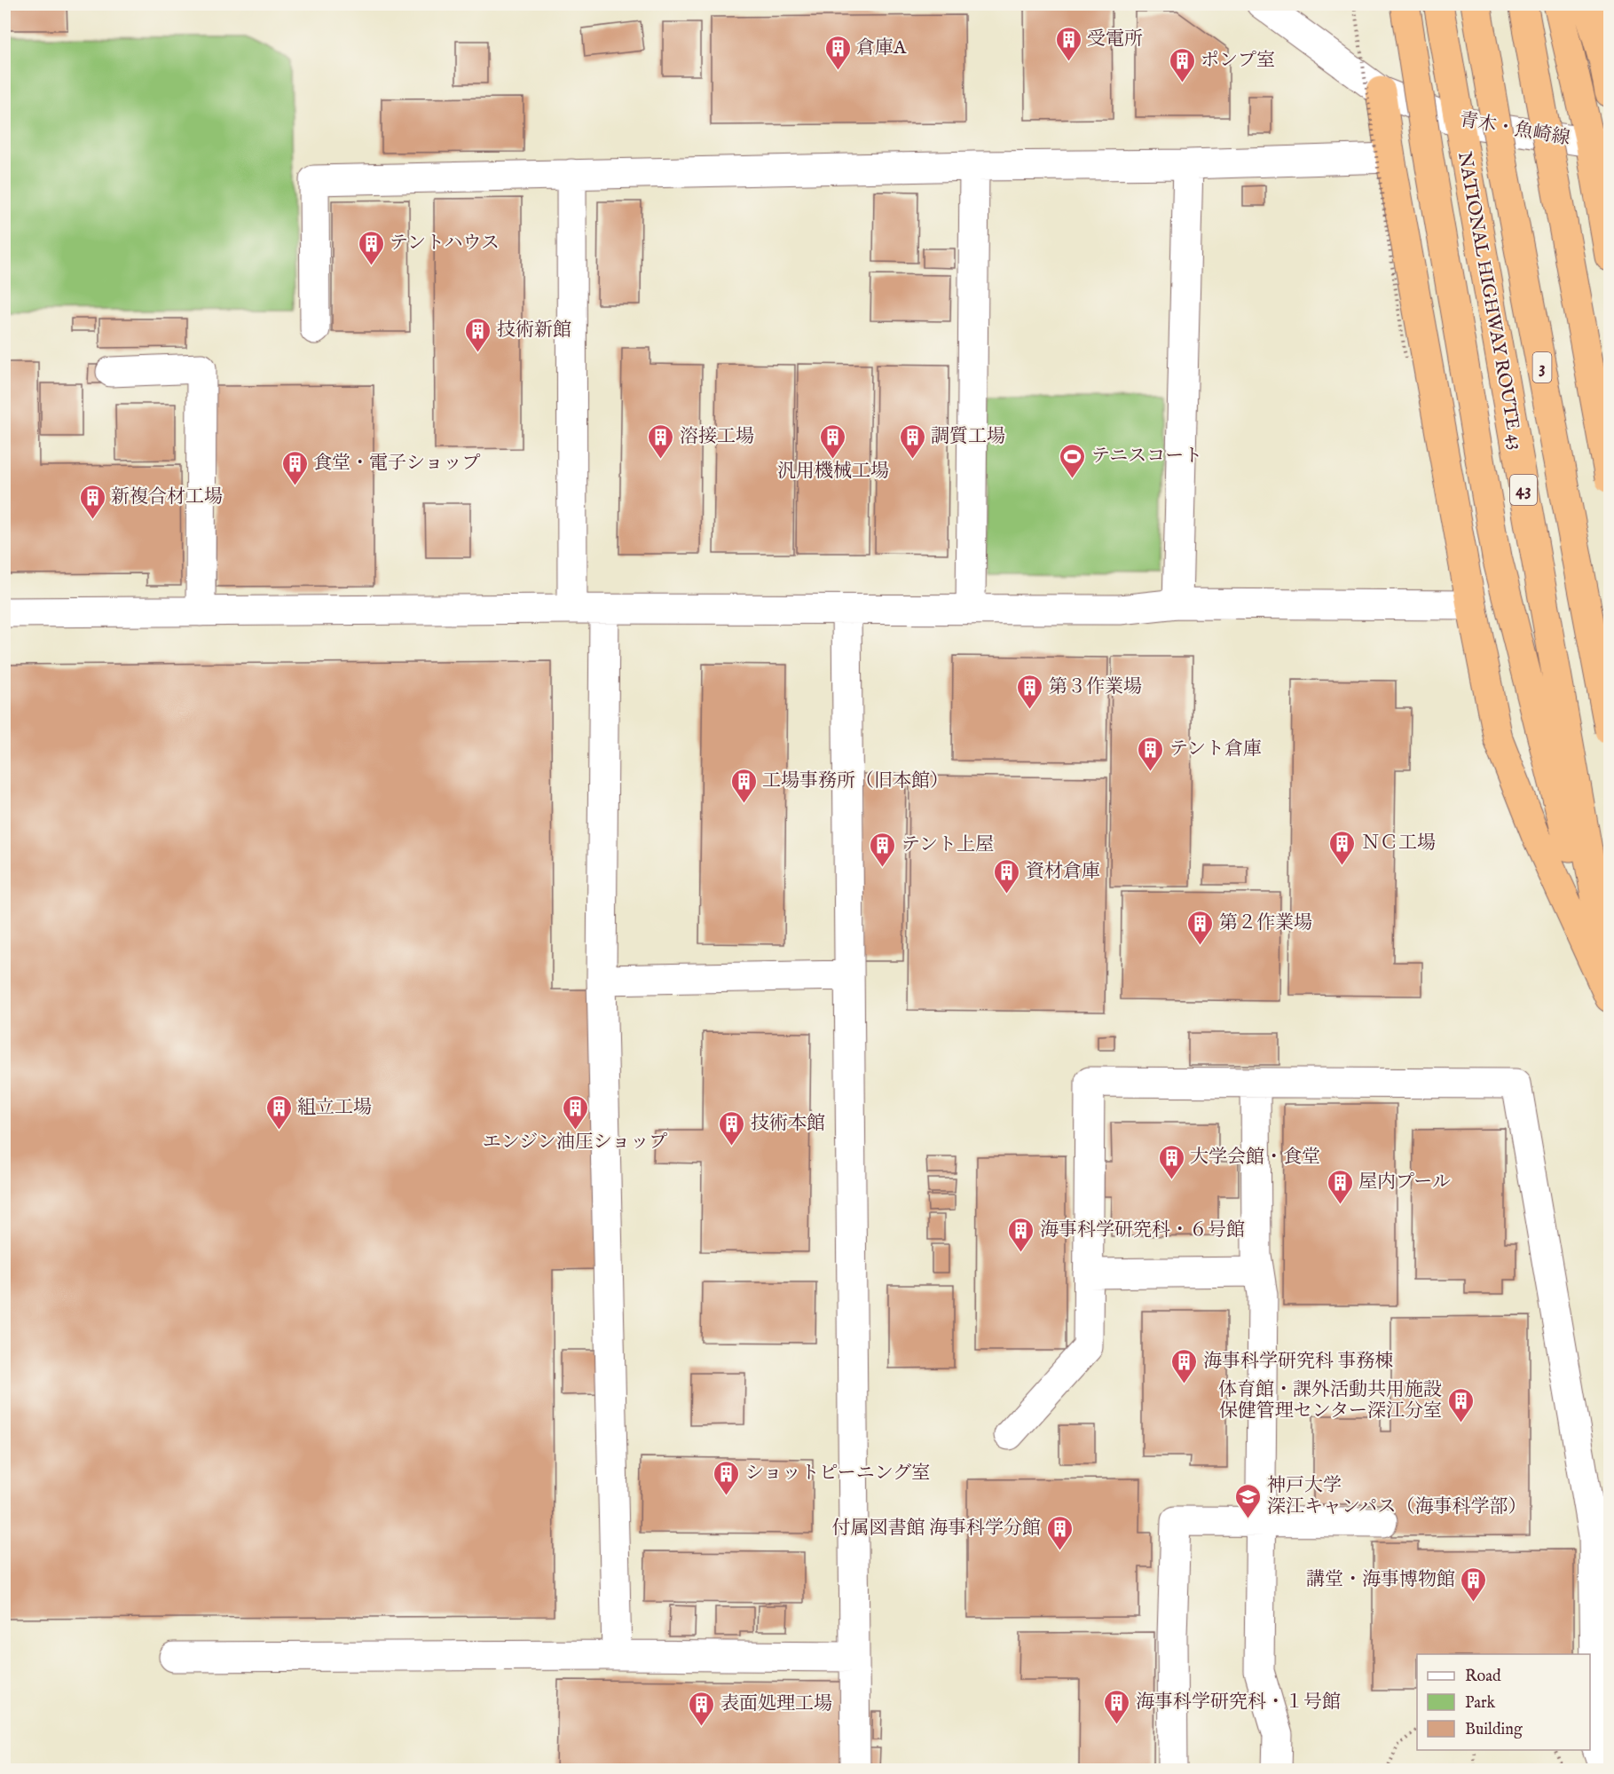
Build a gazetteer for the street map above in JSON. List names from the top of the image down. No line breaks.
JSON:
{"streets":{"highway":["NATIONAL HIGHWAY ROUTE 43","3","43"],"street":["青木・魚崎線"]},"crossings":[["青木・魚崎線","NATIONAL HIGHWAY ROUTE 43"]],"places":{"building":["受電所","倉庫A","ポンプ室","テントハウス","技術新館","溶接工場","汎用機械工場","調質工場","食堂・電子ショップ","新複合材工場","第３作業場","テント倉庫","工場事務所（旧本館）","ＮＣ工場","テント上屋","資材倉庫","第２作業場","組立工場","エンジン油圧ショップ","技術本館","大学会館・食堂","屋内プール","海事科学研究科・６号館","海事科学研究科 事務棟","体育館・課外活動共用施設 保健管理センター深江分室","ショットピーニング室","付属図書館 海事科学分館","講堂・海事博物館","海事科学研究科・１号館","表面処理工場"],"sports":["テニスコート"],"school or university":["神戸大学 深江キャンパス（海事科学部）"]},"legend":["Road","Park","Building"]}
